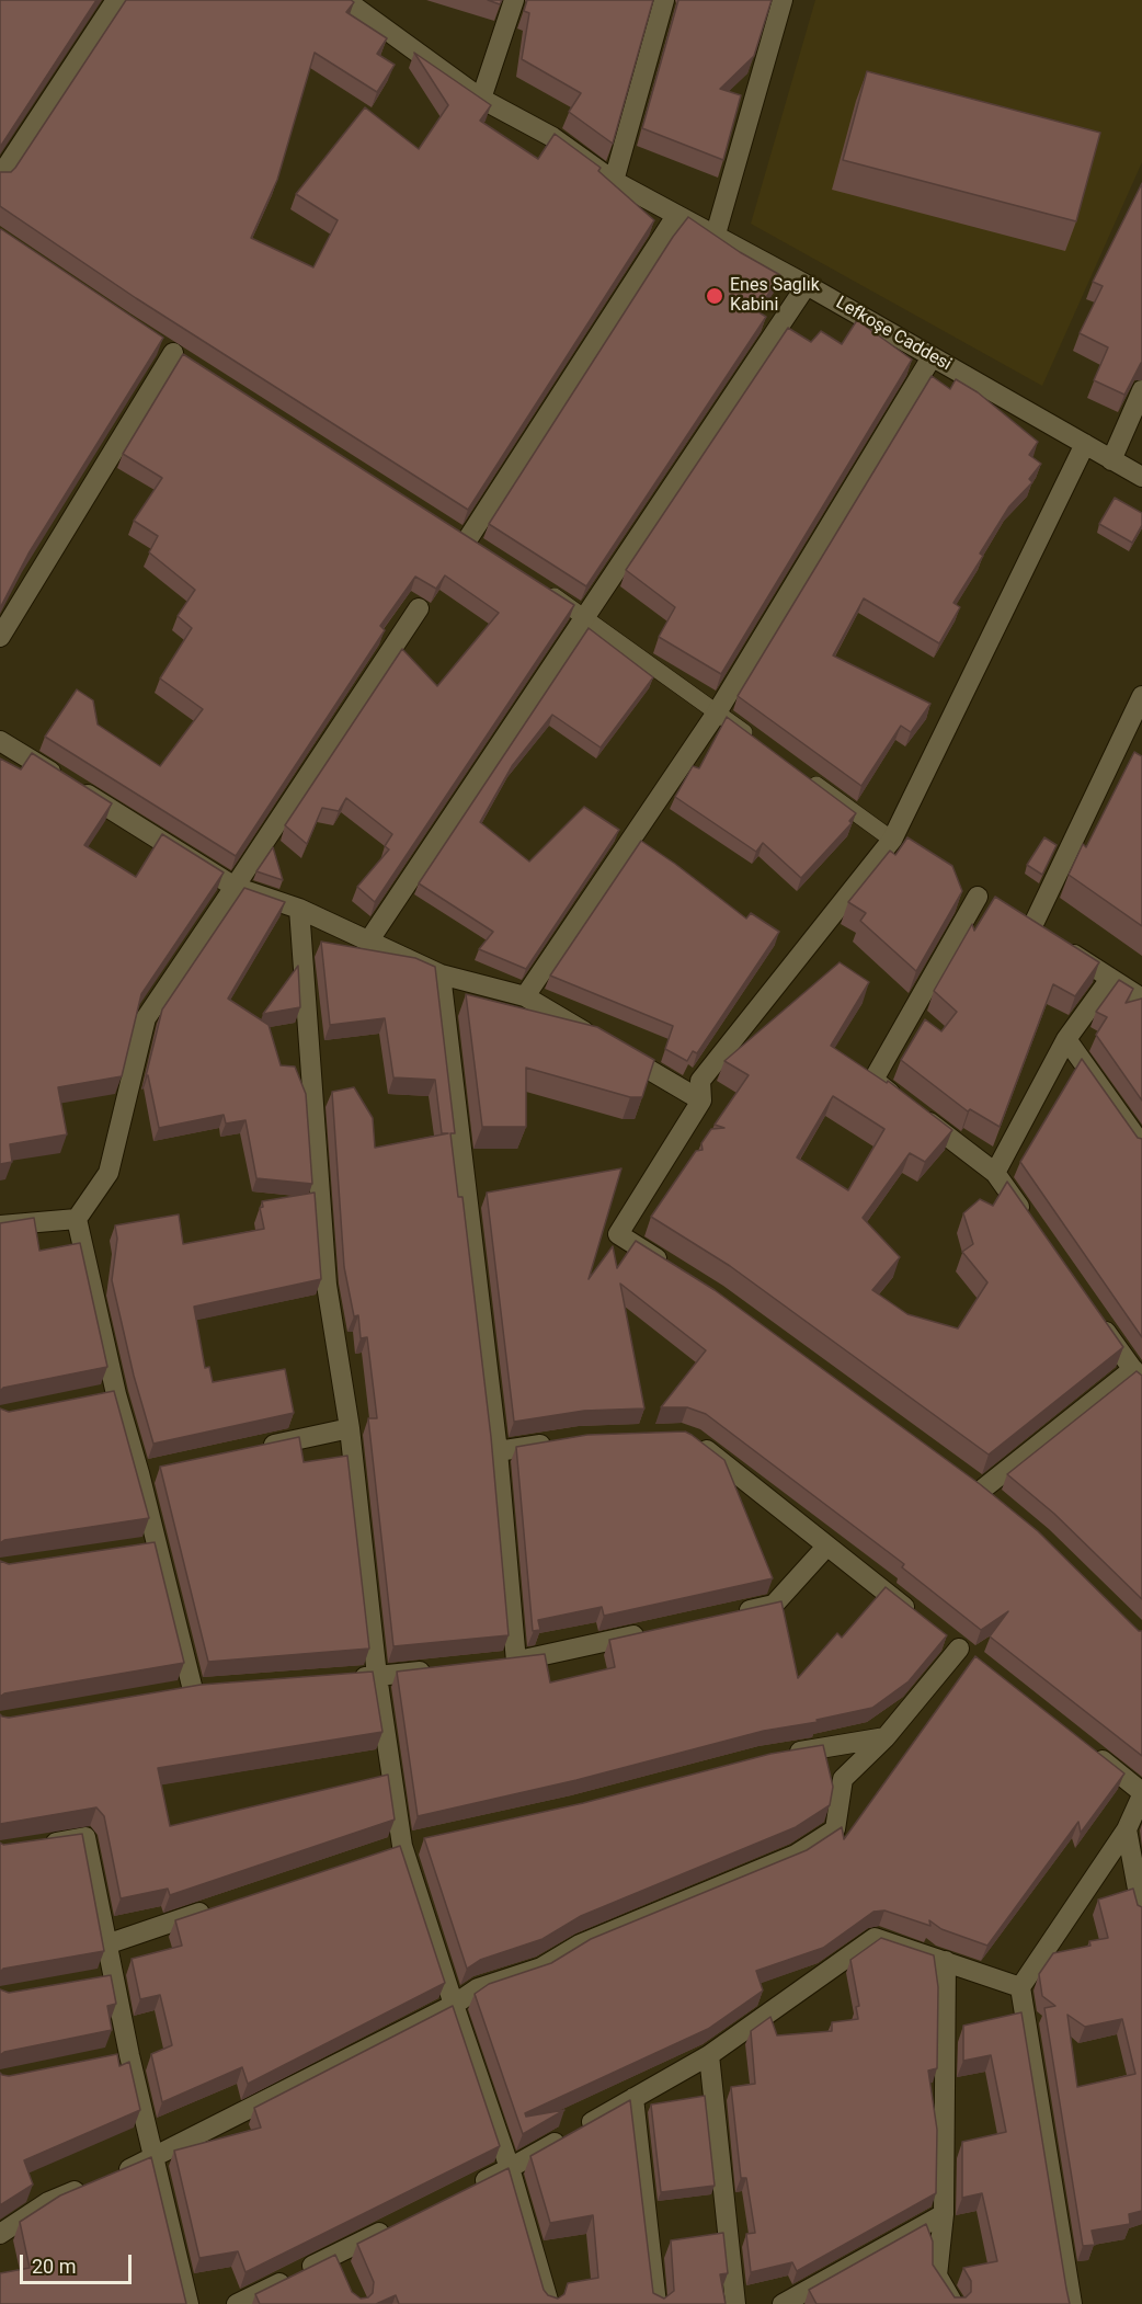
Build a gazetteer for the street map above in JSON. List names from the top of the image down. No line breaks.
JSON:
{"streets":{"street":["Lefkoşe Caddesi"]},"places":["Enes Saglık Kabini"],"scale_bar":"20 m"}
